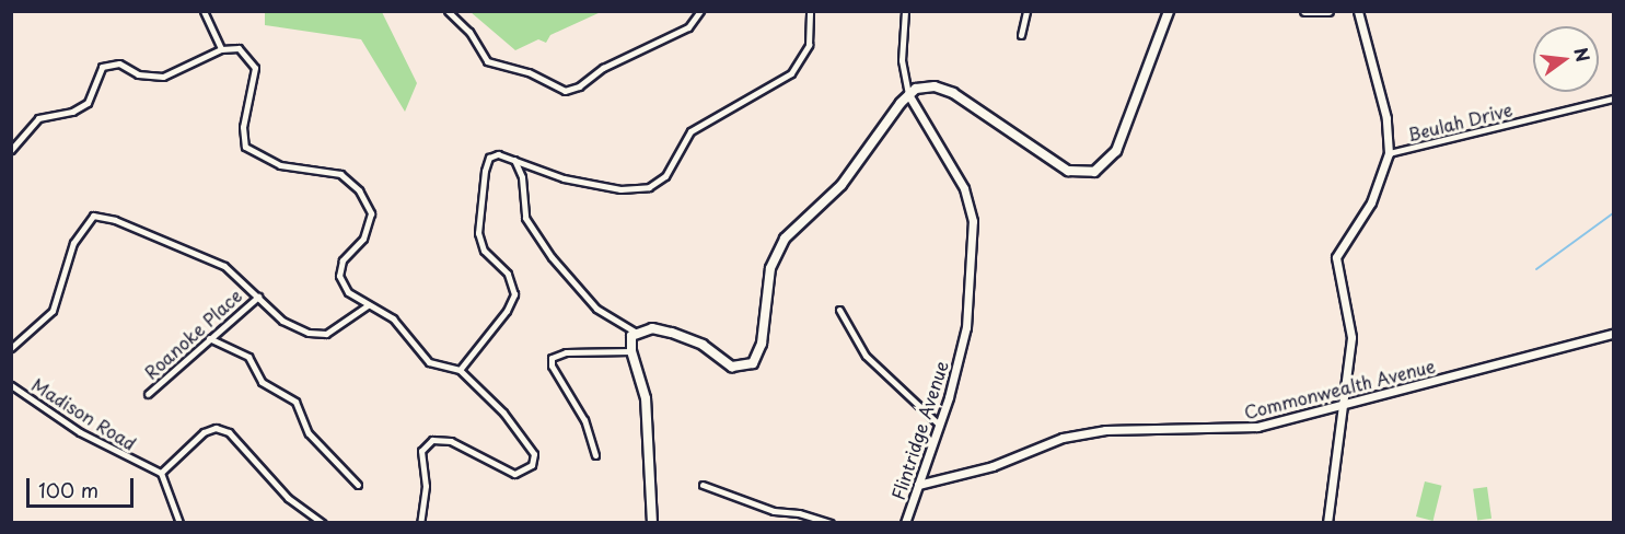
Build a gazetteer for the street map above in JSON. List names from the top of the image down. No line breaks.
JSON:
{"streets":{"street":["Beulah Drive","Roanoke Place","Commonwealth Avenue","Madison Road","Flintridge Avenue"]},"crossings":[["Commonwealth Avenue","Flintridge Avenue"]],"scale_bar":"100 m","north":"right"}
